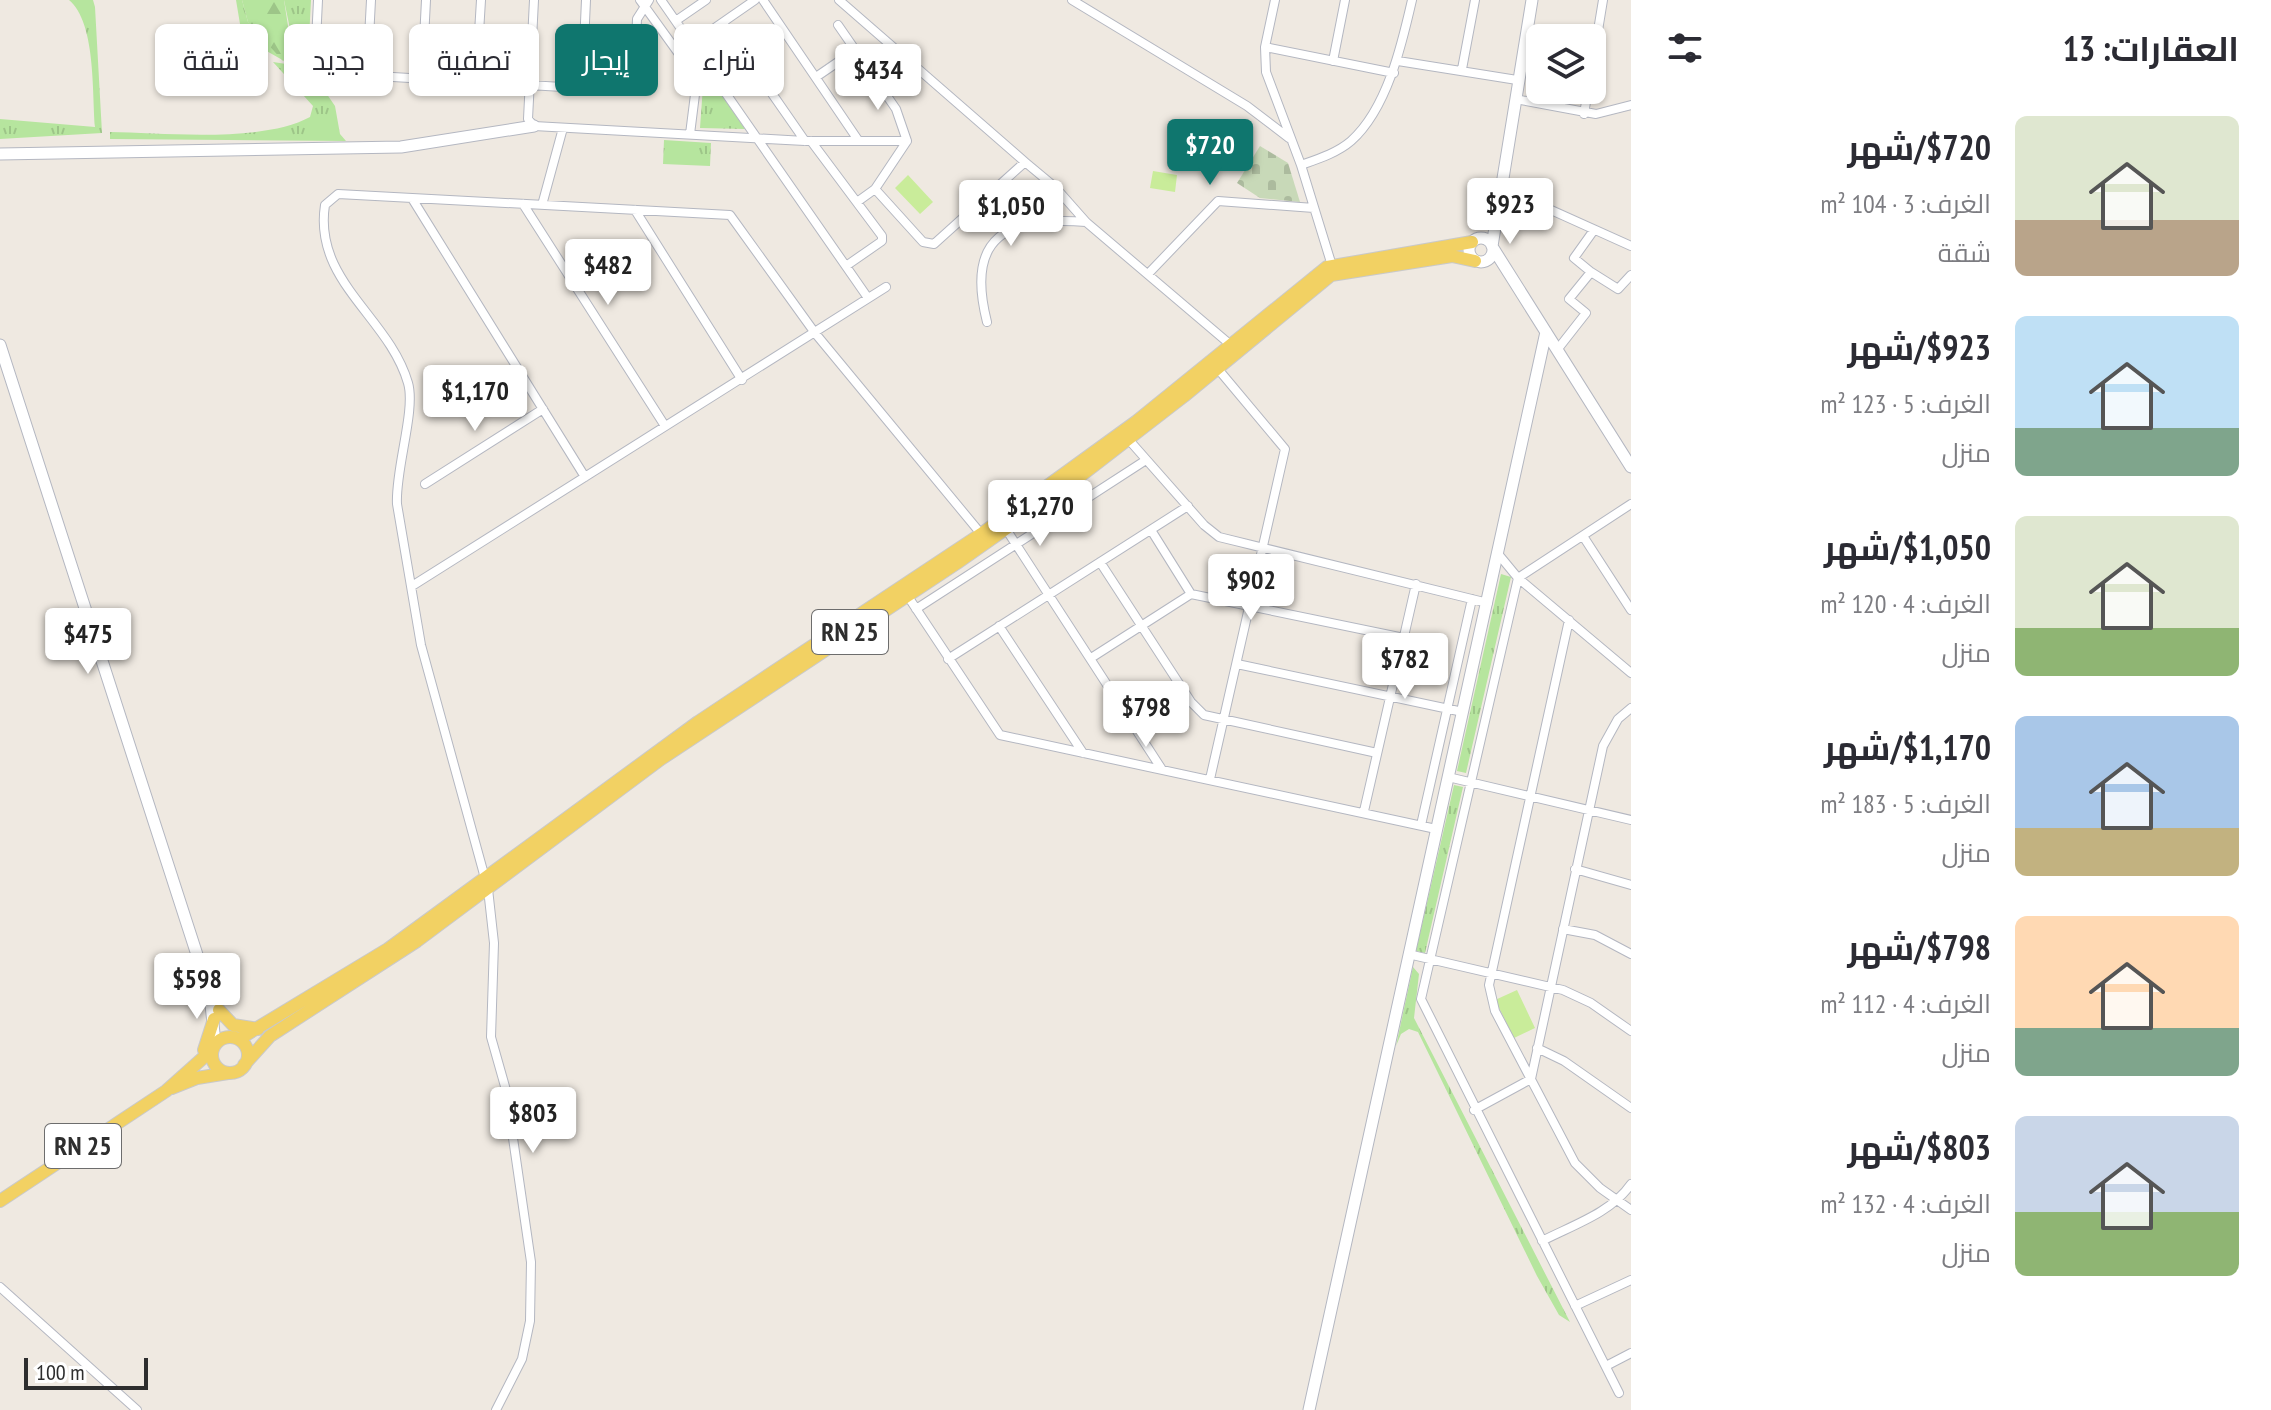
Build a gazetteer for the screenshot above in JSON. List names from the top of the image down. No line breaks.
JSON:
{"streets":{"main road":["RN 25"]},"scale_bar":"100 m","page":{"heading":"العقارات: 13","chip":["شراء","إيجار","تصفية","جديد","شقة"],"price":["$434","$720","$923","$1,050","$482","$1,170","$1,270","$902","$475","$782","$798","$598","$803"],"list":[{"name":"$720/شهر","note":"الغرف: 3 · 104 m² · شقة"},{"name":"$923/شهر","note":"الغرف: 5 · 123 m² · منزل"},{"name":"$1,050/شهر","note":"الغرف: 4 · 120 m² · منزل"},{"name":"$1,170/شهر","note":"الغرف: 5 · 183 m² · منزل"},{"name":"$798/شهر","note":"الغرف: 4 · 112 m² · منزل"},{"name":"$803/شهر","note":"الغرف: 4 · 132 m² · منزل"}],"scale":"100 m"}}
